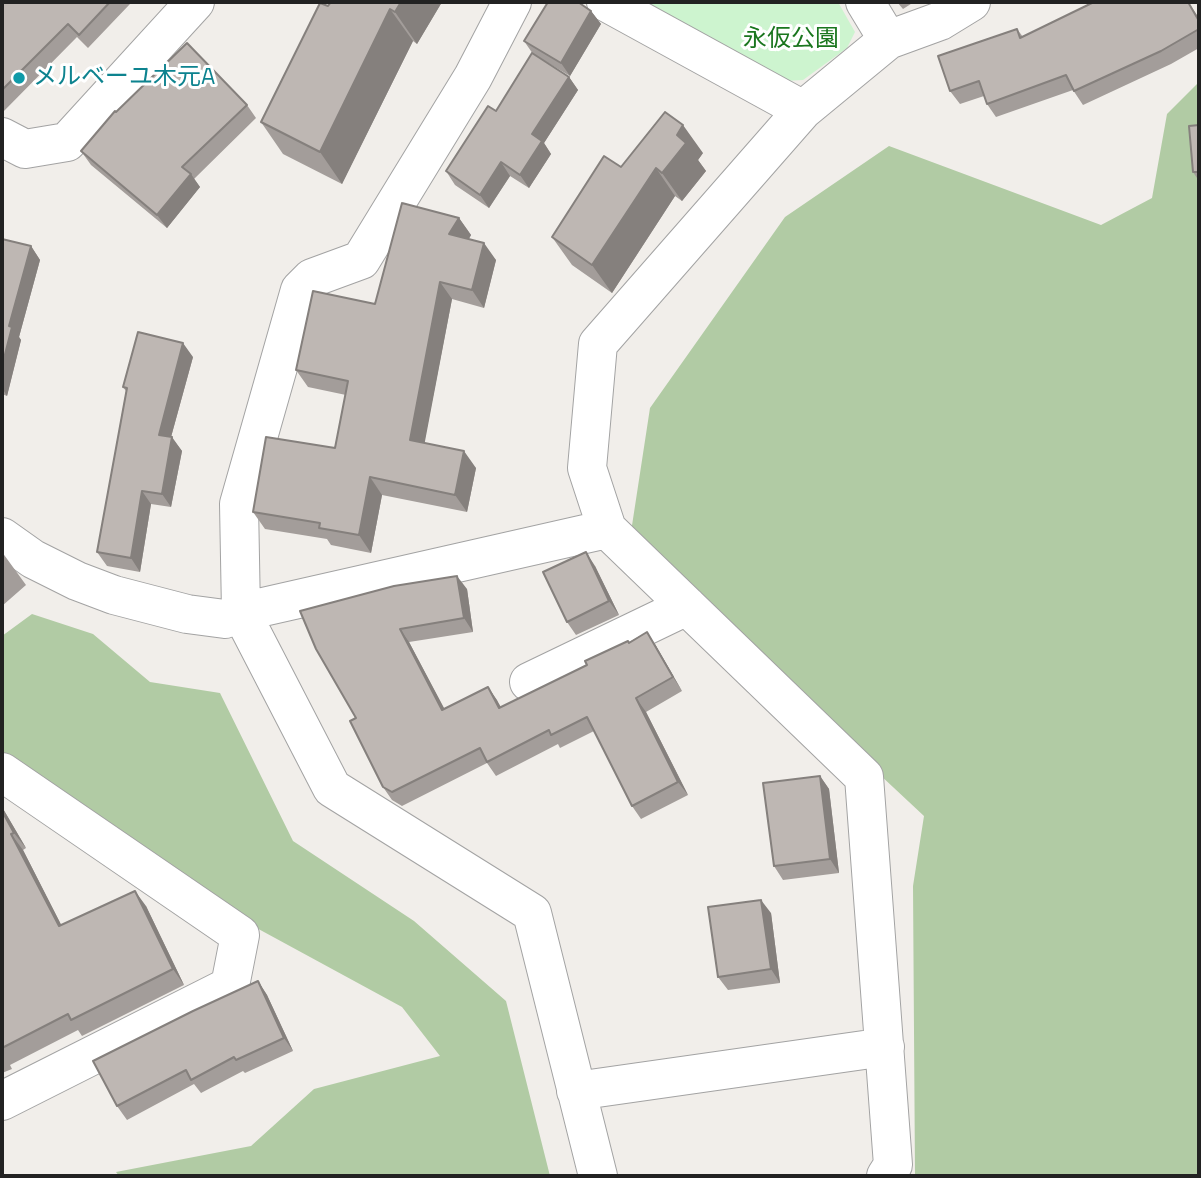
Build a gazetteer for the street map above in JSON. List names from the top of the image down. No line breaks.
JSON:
{"parks":["永仮公園"],"places":["メルベーユ木元A"]}
